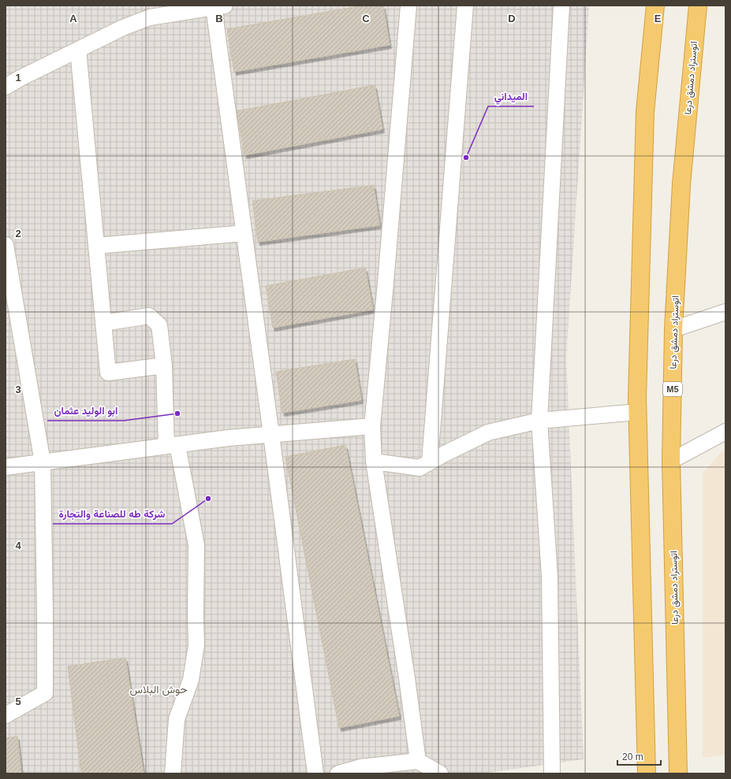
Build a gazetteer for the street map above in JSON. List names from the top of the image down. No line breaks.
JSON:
{"streets":{"highway":["اتوستراد دمشق درعا","M5"]},"districts":["حوش البلاس"],"places":["الميداني","ابو الوليد عثمان","شركة طه للصناعة والتجارة"],"scale_bar":"20 m","grid":{"columns":["A","B","C","D","E"],"rows":["1","2","3","4","5"]}}
